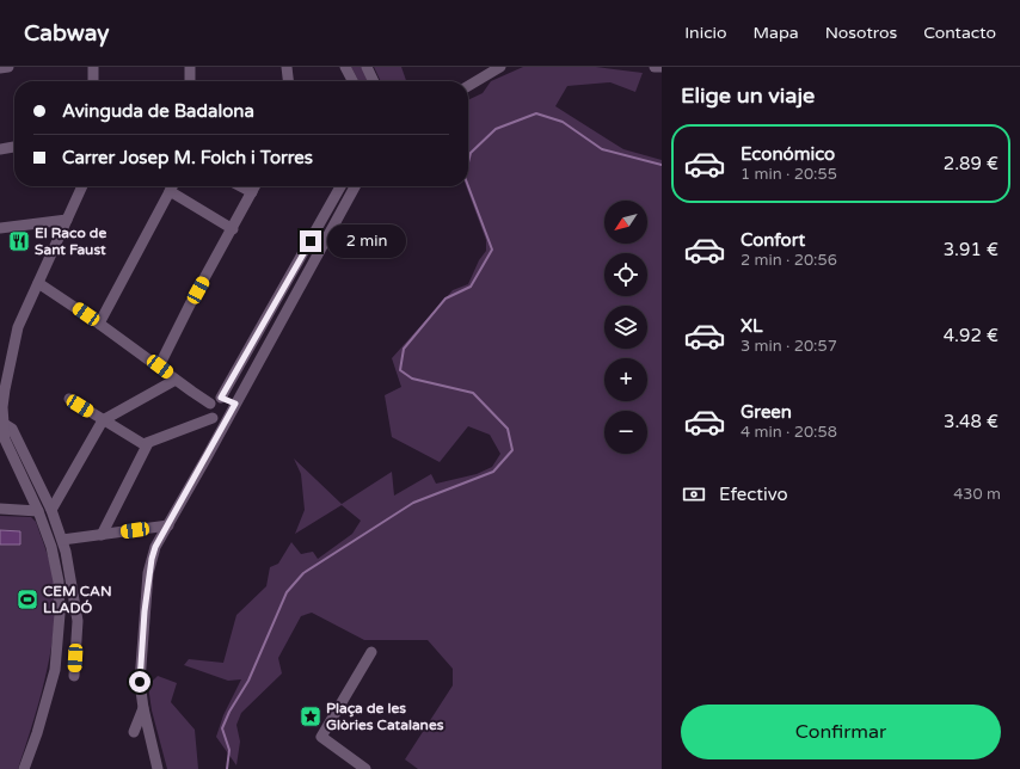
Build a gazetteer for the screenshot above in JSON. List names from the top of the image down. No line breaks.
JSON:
{"places":{"restaurant":["El Raco de Sant Faust"],"sports":["CEM CAN LLADÓ"],"place":["Plaça de les Glòries Catalanes"]},"north":"bottom left","page":{"header":"Cabway","nav":["Inicio","Mapa","Nosotros","Contacto"],"heading":"Elige un viaje","banner":["Avinguda de Badalona","Carrer Josep M. Folch i Torres"],"list":[{"name":"Económico","note":"1 min · 20:55","value":"2.89 €"},{"name":"Confort","note":"2 min · 20:56","value":"3.91 €"},{"name":"XL","note":"3 min · 20:57","value":"4.92 €"},{"name":"Green","note":"4 min · 20:58","value":"3.48 €"}],"map_buttons":["+","−"],"bubble":"2 min","pay":["Efectivo","430 m"],"buttons":"Confirmar"}}
